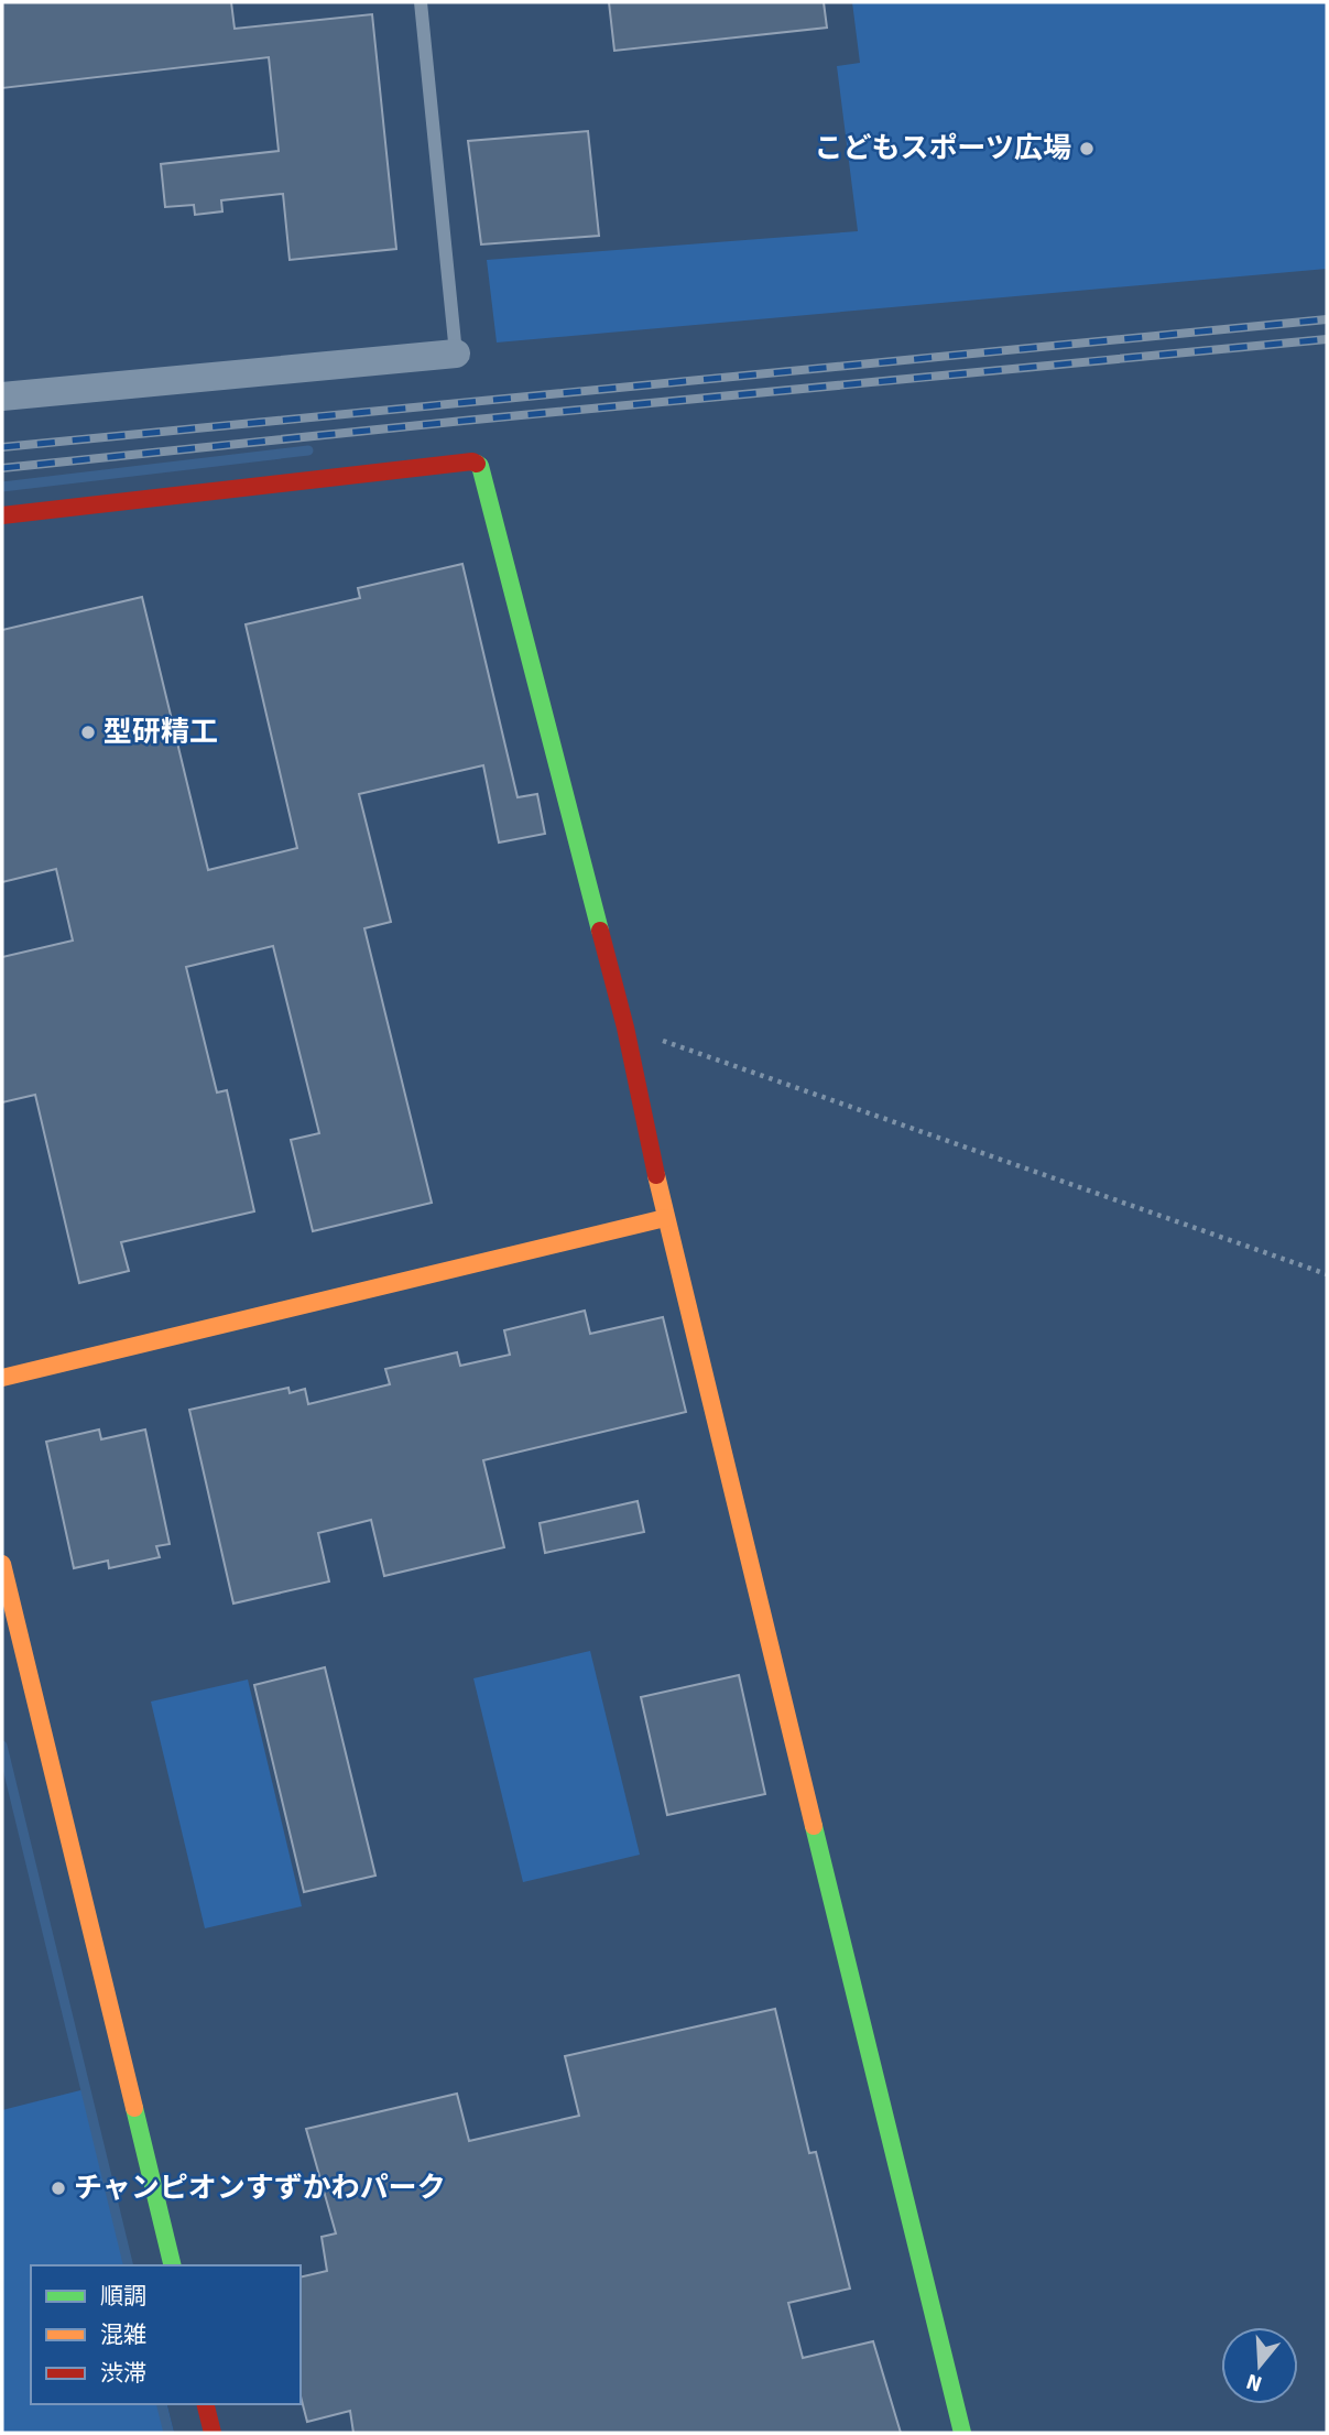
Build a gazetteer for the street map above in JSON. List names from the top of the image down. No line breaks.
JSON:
{"places":["こどもスポーツ広場","型研精工","チャンピオンすずかわパーク"],"legend":["順調","混雑","渋滞"],"north":"bottom"}
